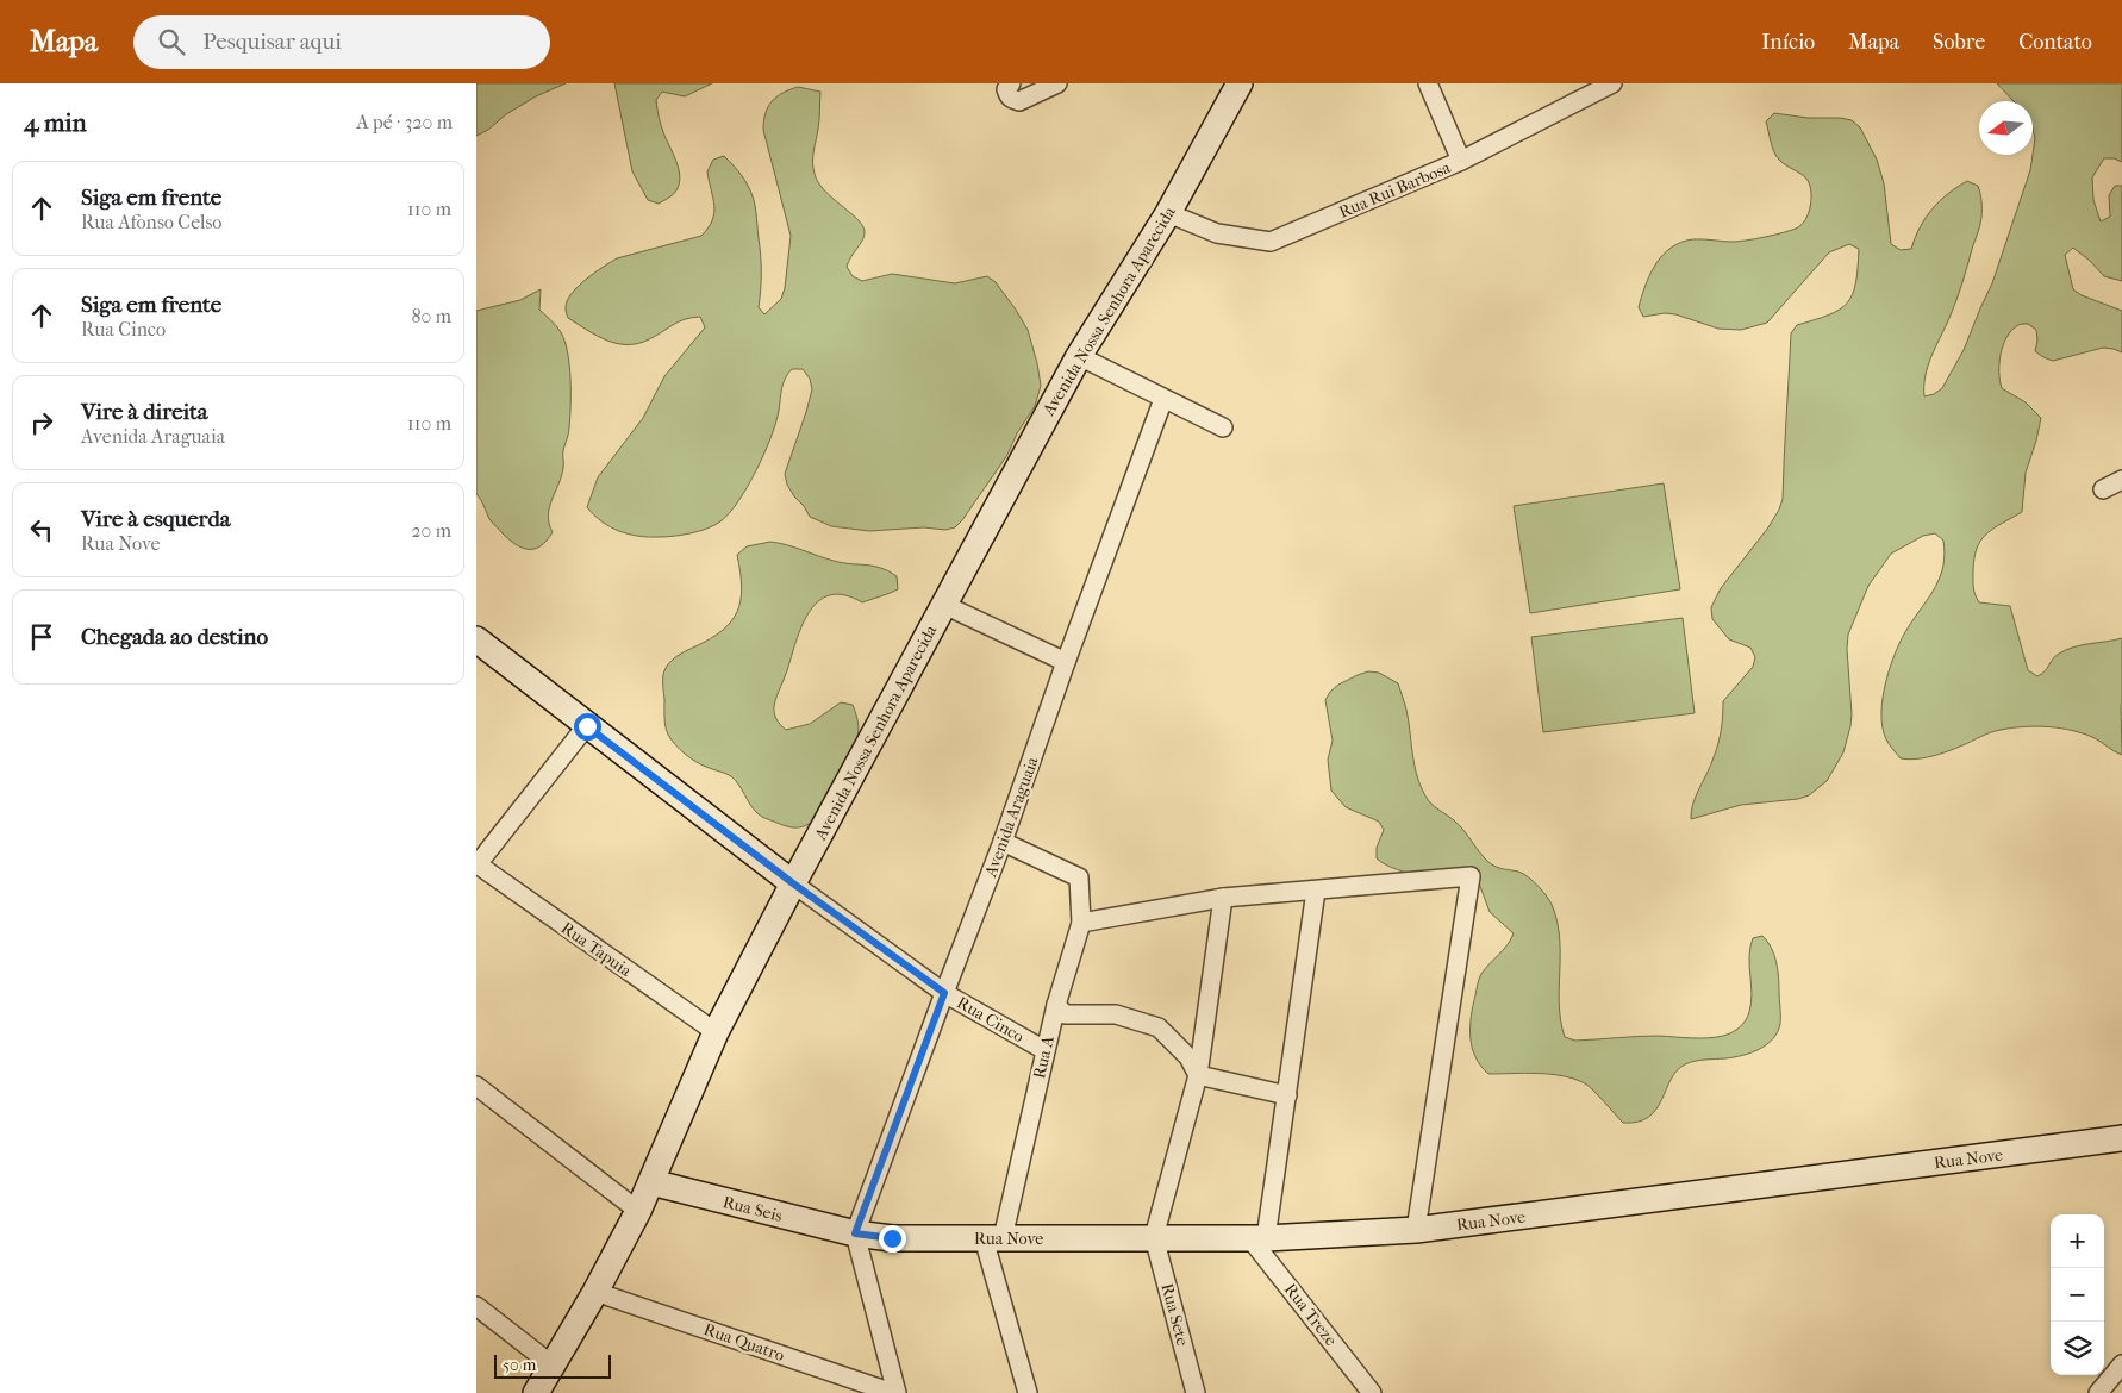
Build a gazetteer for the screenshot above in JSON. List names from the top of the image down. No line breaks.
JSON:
{"streets":{"street":["Rua Rui Barbosa","Avenida Nossa Senhora Aparecida","Avenida Araguaia","Rua Tapuia","Rua Cinco","Rua A","Rua Nove","Rua Seis","Rua Sete","Rua Treze","Rua Quatro"]},"crossings":[["Rua Rui Barbosa","Avenida Nossa Senhora Aparecida"],["Avenida Nossa Senhora Aparecida","Rua Tapuia"],["Avenida Nossa Senhora Aparecida","Rua Cinco"],["Avenida Nossa Senhora Aparecida","Rua Seis"],["Avenida Nossa Senhora Aparecida","Rua Quatro"],["Avenida Araguaia","Rua Cinco"],["Avenida Araguaia","Rua A"],["Avenida Araguaia","Rua Nove"],["Avenida Araguaia","Rua Seis"],["Rua Cinco","Rua A"],["Rua A","Rua Nove"],["Rua Nove","Rua Seis"],["Rua Nove","Rua Sete"],["Rua Nove","Rua Treze"]],"scale_bar":"50 m","north":"left","page":{"header":"Mapa","search":"Pesquisar aqui","nav":["Início","Mapa","Sobre","Contato"],"heading":["4 min","A pé · 320 m"],"list":[["Siga em frente","Rua Afonso Celso","110 m"],["Siga em frente","Rua Cinco","80 m"],["Vire à direita","Avenida Araguaia","110 m"],["Vire à esquerda","Rua Nove","20 m"],"Chegada ao destino"],"map_buttons":["+","−"],"scale":"50 m"}}
